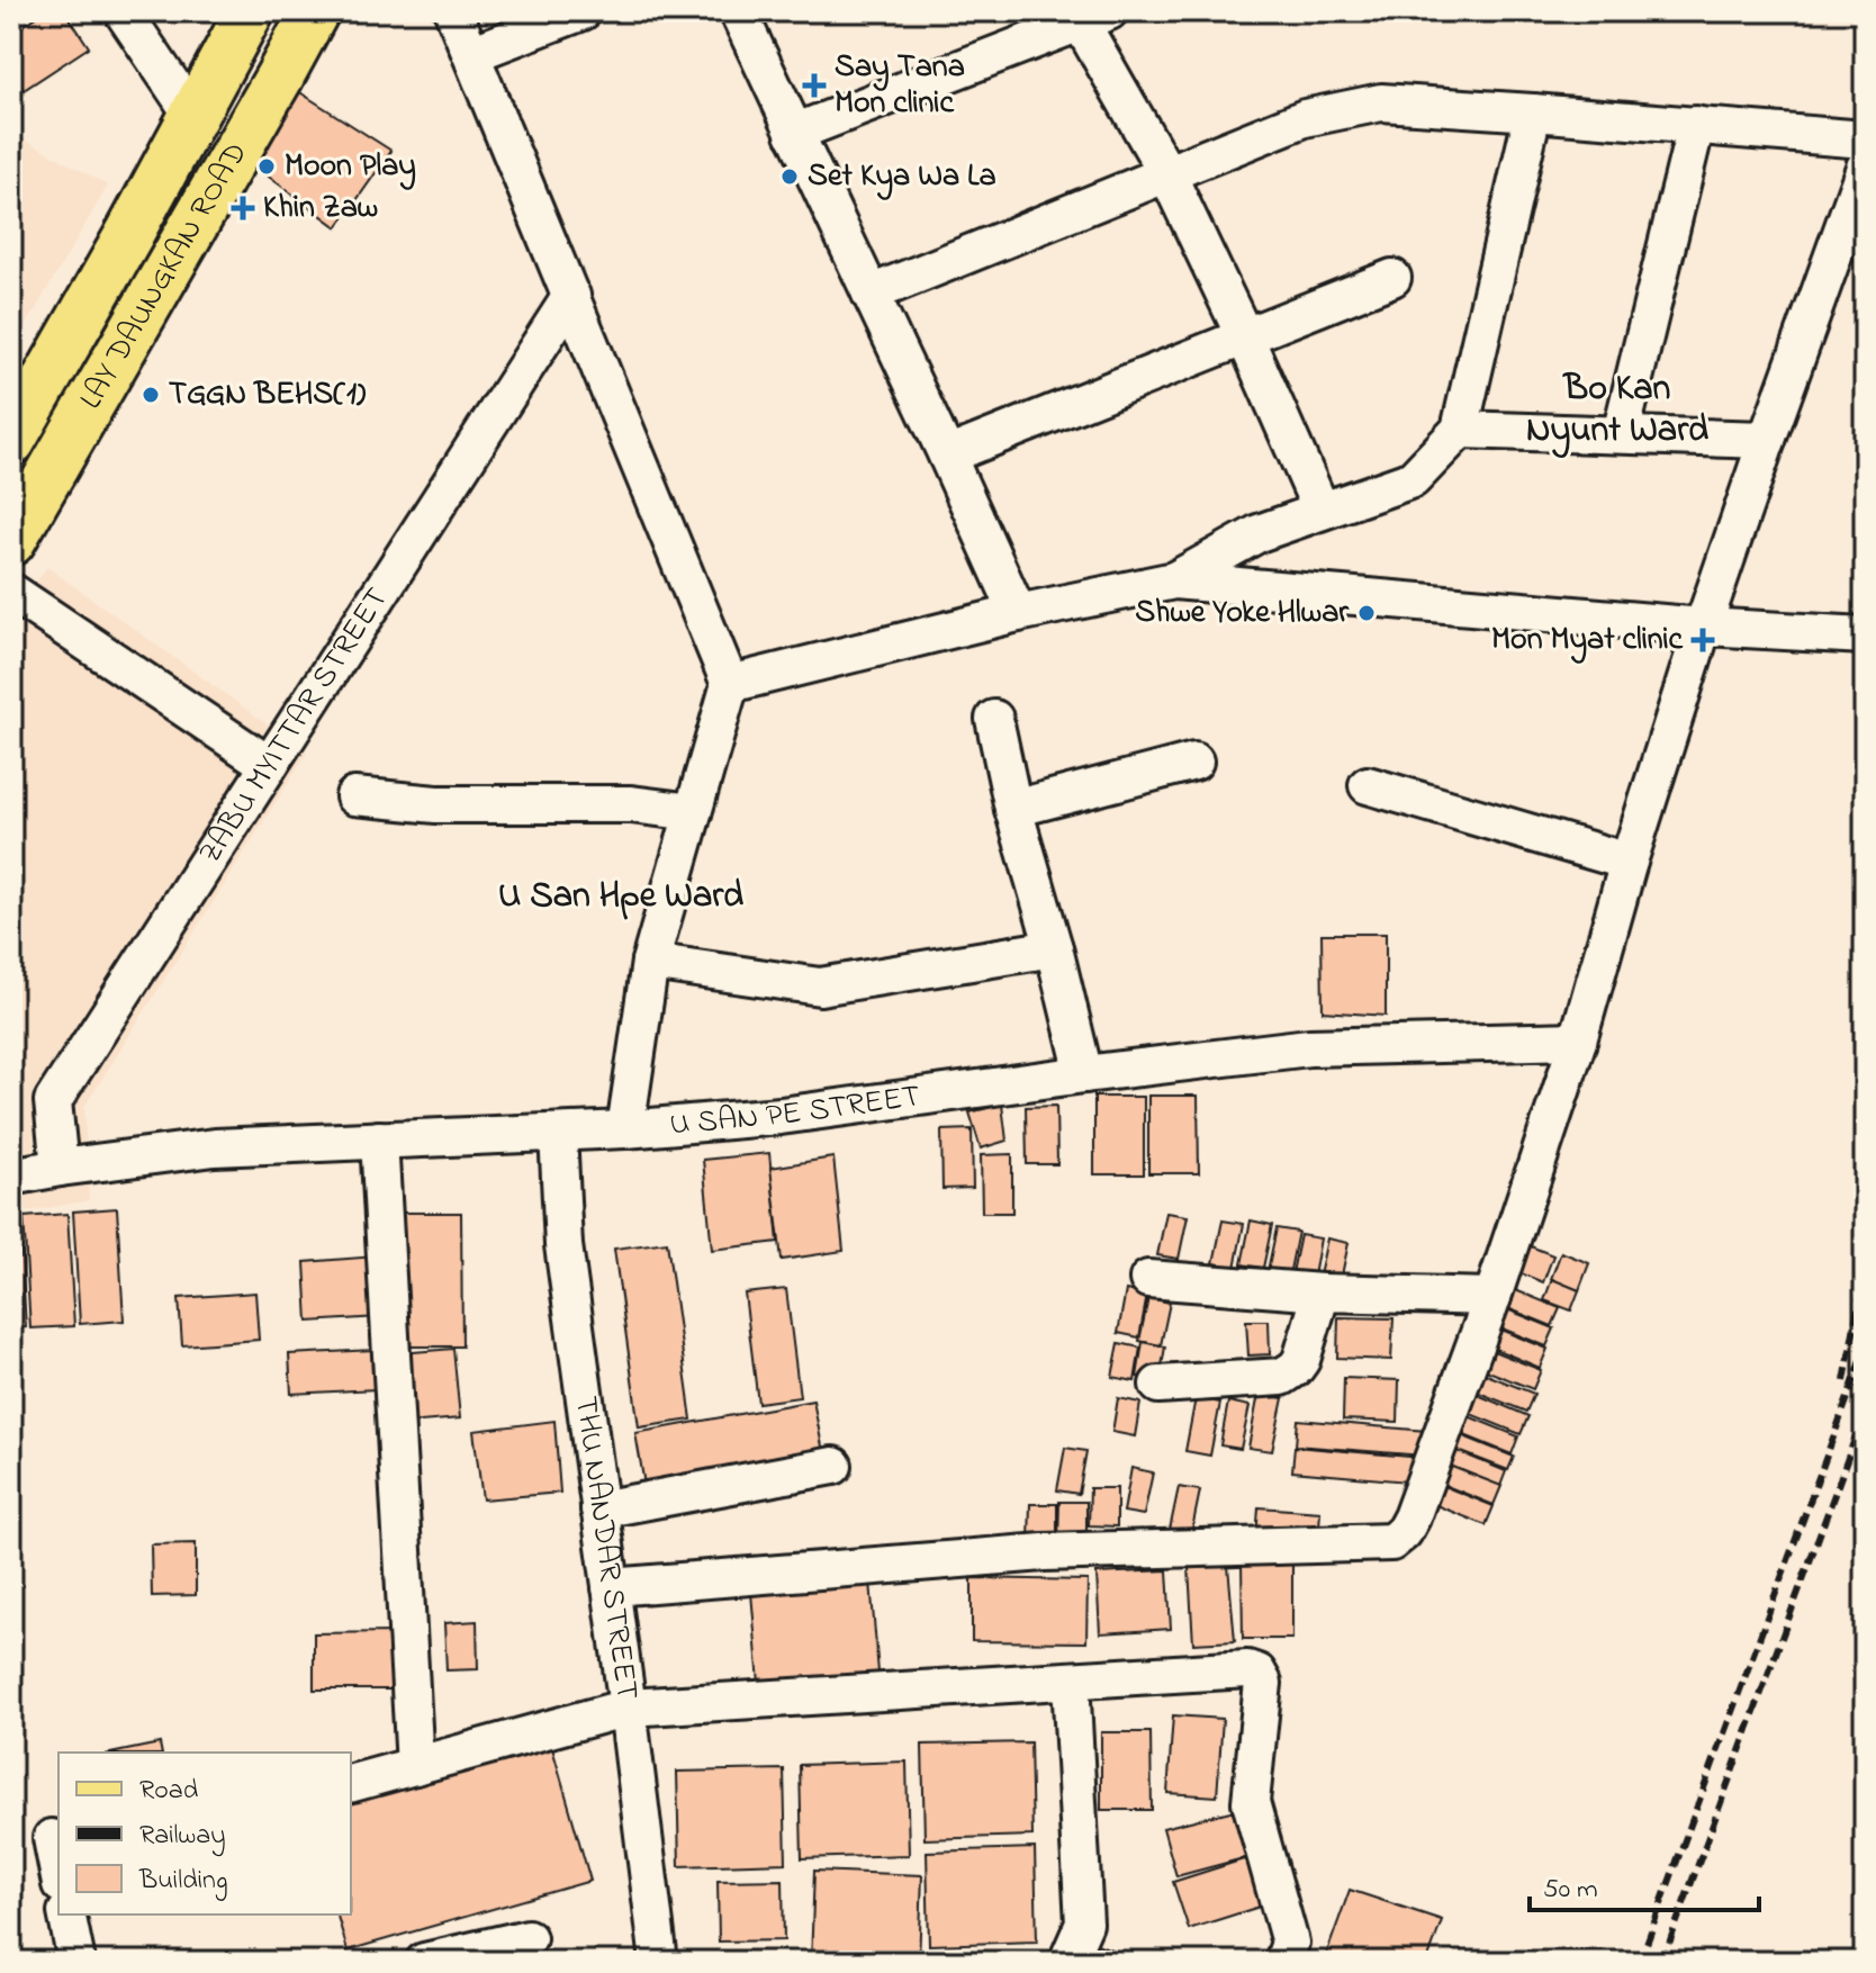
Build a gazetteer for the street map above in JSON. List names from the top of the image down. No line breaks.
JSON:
{"streets":{"main road":["LAY DAUNGKAN ROAD"],"street":["ZABU MYITTAR STREET","U SAN PE STREET","THU NANDAR STREET"]},"crossings":[["ZABU MYITTAR STREET","U SAN PE STREET"],["U SAN PE STREET","THU NANDAR STREET"]],"districts":["Bo Kan Nyunt Ward","U San Hpe Ward"],"places":{"health":["Say Tana Mon clinic","Khin Zaw","Mon Myat clinic"],"other":["Moon Play","Set Kya Wa La","TGGN BEHS(1)","Shwe Yoke Hlwar"]},"legend":["Road","Railway","Building"],"scale_bar":"50 m"}
